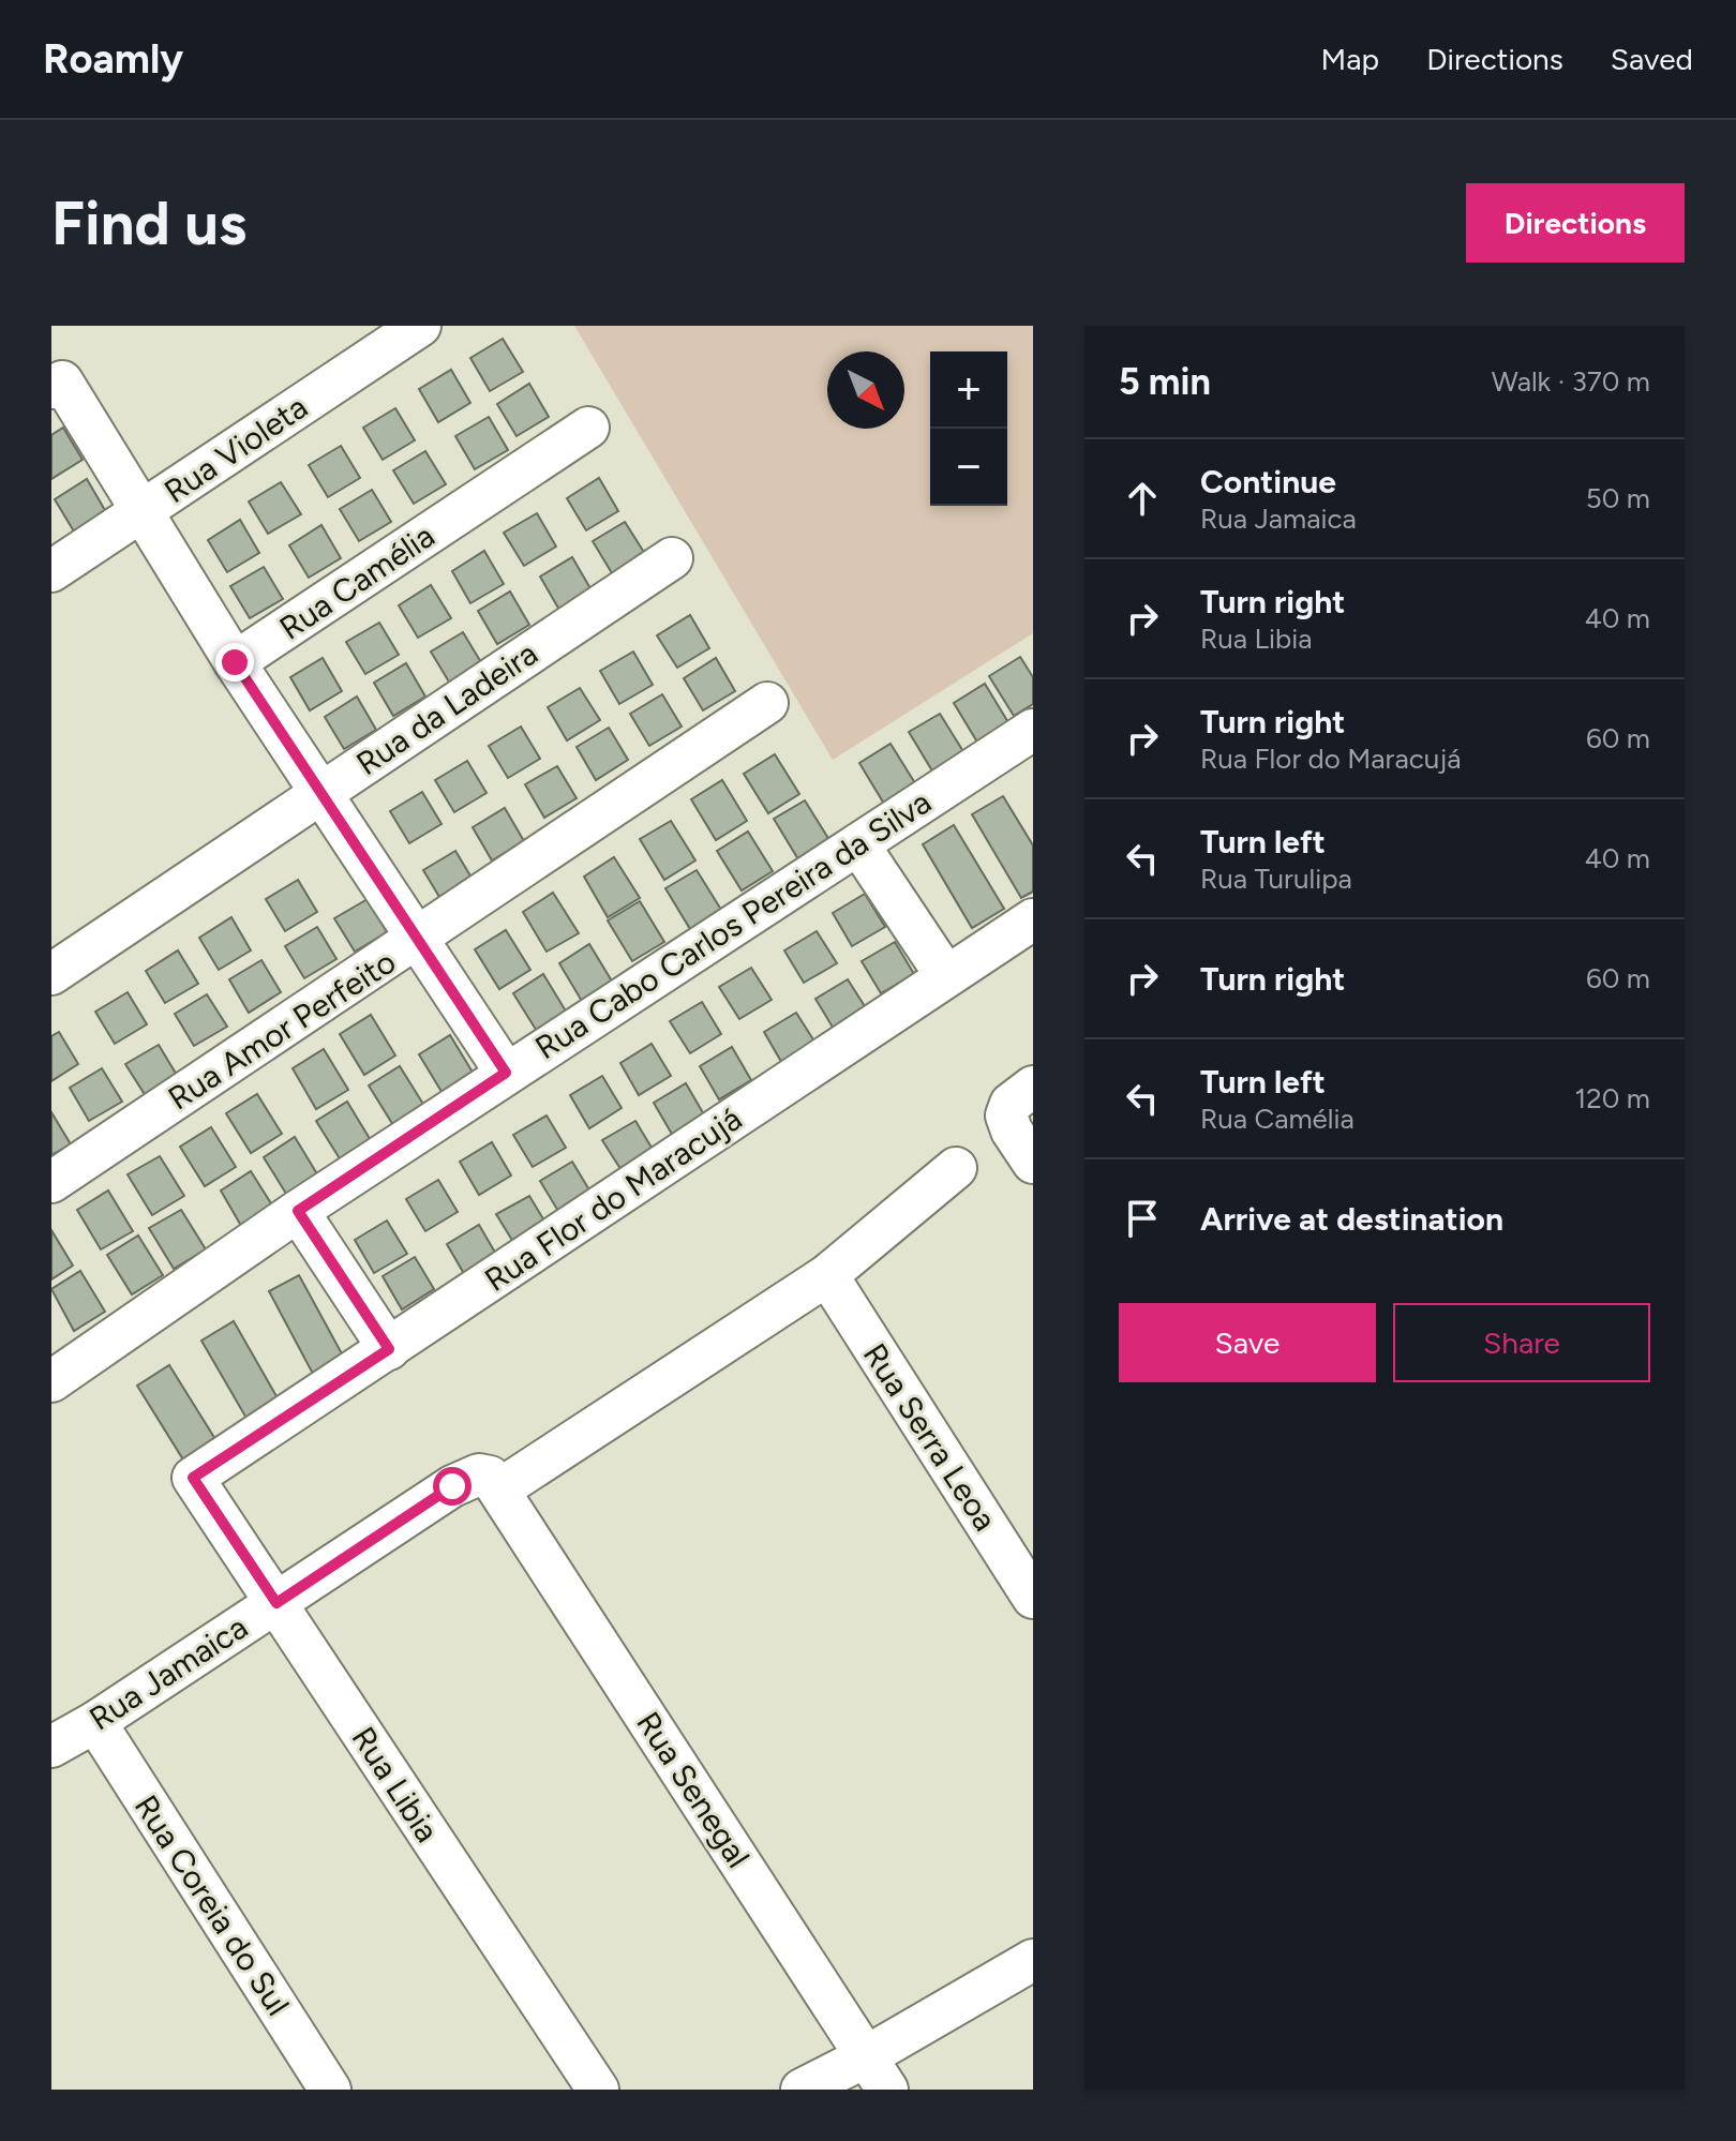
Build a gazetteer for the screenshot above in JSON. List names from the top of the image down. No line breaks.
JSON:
{"streets":{"street":["Rua Violeta","Rua Camélia","Rua da Ladeira","Rua Cabo Carlos Pereira da Silva","Rua Amor Perfeito","Rua Flor do Maracujá","Rua Serra Leoa","Rua Jamaica","Rua Libia","Rua Senegal","Rua Coreia do Sul"]},"crossings":[["Rua Flor do Maracujá","Rua Libia"],["Rua Jamaica","Rua Libia"],["Rua Jamaica","Rua Senegal"],["Rua Jamaica","Rua Coreia do Sul"]],"north":"bottom right","page":{"header":"Roamly","nav":["Map","Directions","Saved"],"buttons":["Directions",["Save","Share"]],"title":"Find us","heading":["5 min","Walk · 370 m"],"map_buttons":["+","−"],"list":[["Continue","Rua Jamaica","50 m"],["Turn right","Rua Libia","40 m"],["Turn right","Rua Flor do Maracujá","60 m"],["Turn left","Rua Turulipa","40 m"],["Turn right","60 m"],["Turn left","Rua Camélia","120 m"],"Arrive at destination"]}}
